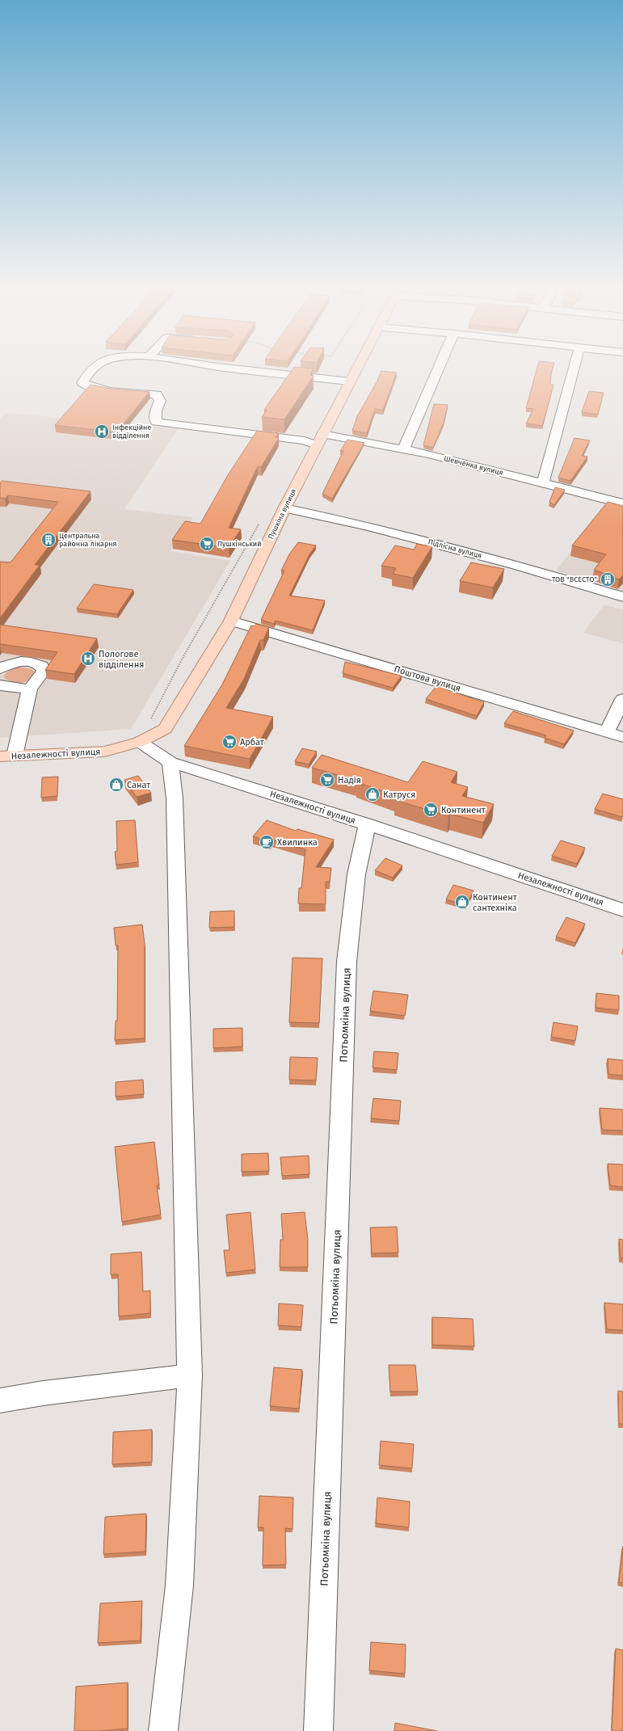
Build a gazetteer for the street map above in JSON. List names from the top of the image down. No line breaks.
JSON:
{"streets":{"main road":["Пушкіна вулиця","Незалежності вулиця"],"street":["Шевченка вулиця","Підлісна вулиця","Поштова вулиця","Потьомкіна вулиця"]},"crossings":[["Шевченка вулиця","Пушкіна вулиця"],["Пушкіна вулиця","Підлісна вулиця"],["Пушкіна вулиця","Поштова вулиця"],["Пушкіна вулиця","Незалежності вулиця"],["Незалежності вулиця","Потьомкіна вулиця"]],"places":{"hospital":["Інфекційне відділення","Пологове відділення"],"building":["Центральна районна лікарня","ТОВ \"ВСЕСТО\""],"supermarket":["Пушкінський","Арбат","Надiя","Континент"],"shop":["Санат","Катруся","Континент сантехніка"],"cafe":["Хвилинка"]}}
